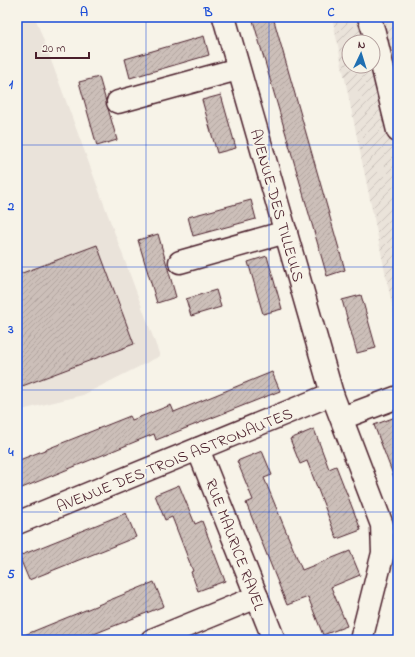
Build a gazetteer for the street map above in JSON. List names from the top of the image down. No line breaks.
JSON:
{"streets":{"street":["AVENUE DES TILLEULS","AVENUE DES TROIS ASTRONAUTES","RUE MAURICE RAVEL"]},"crossings":[["AVENUE DES TILLEULS","AVENUE DES TROIS ASTRONAUTES"],["AVENUE DES TROIS ASTRONAUTES","RUE MAURICE RAVEL"]],"scale_bar":"20 m","north":"top","grid":{"columns":["A","B","C"],"rows":["1","2","3","4","5"]}}
